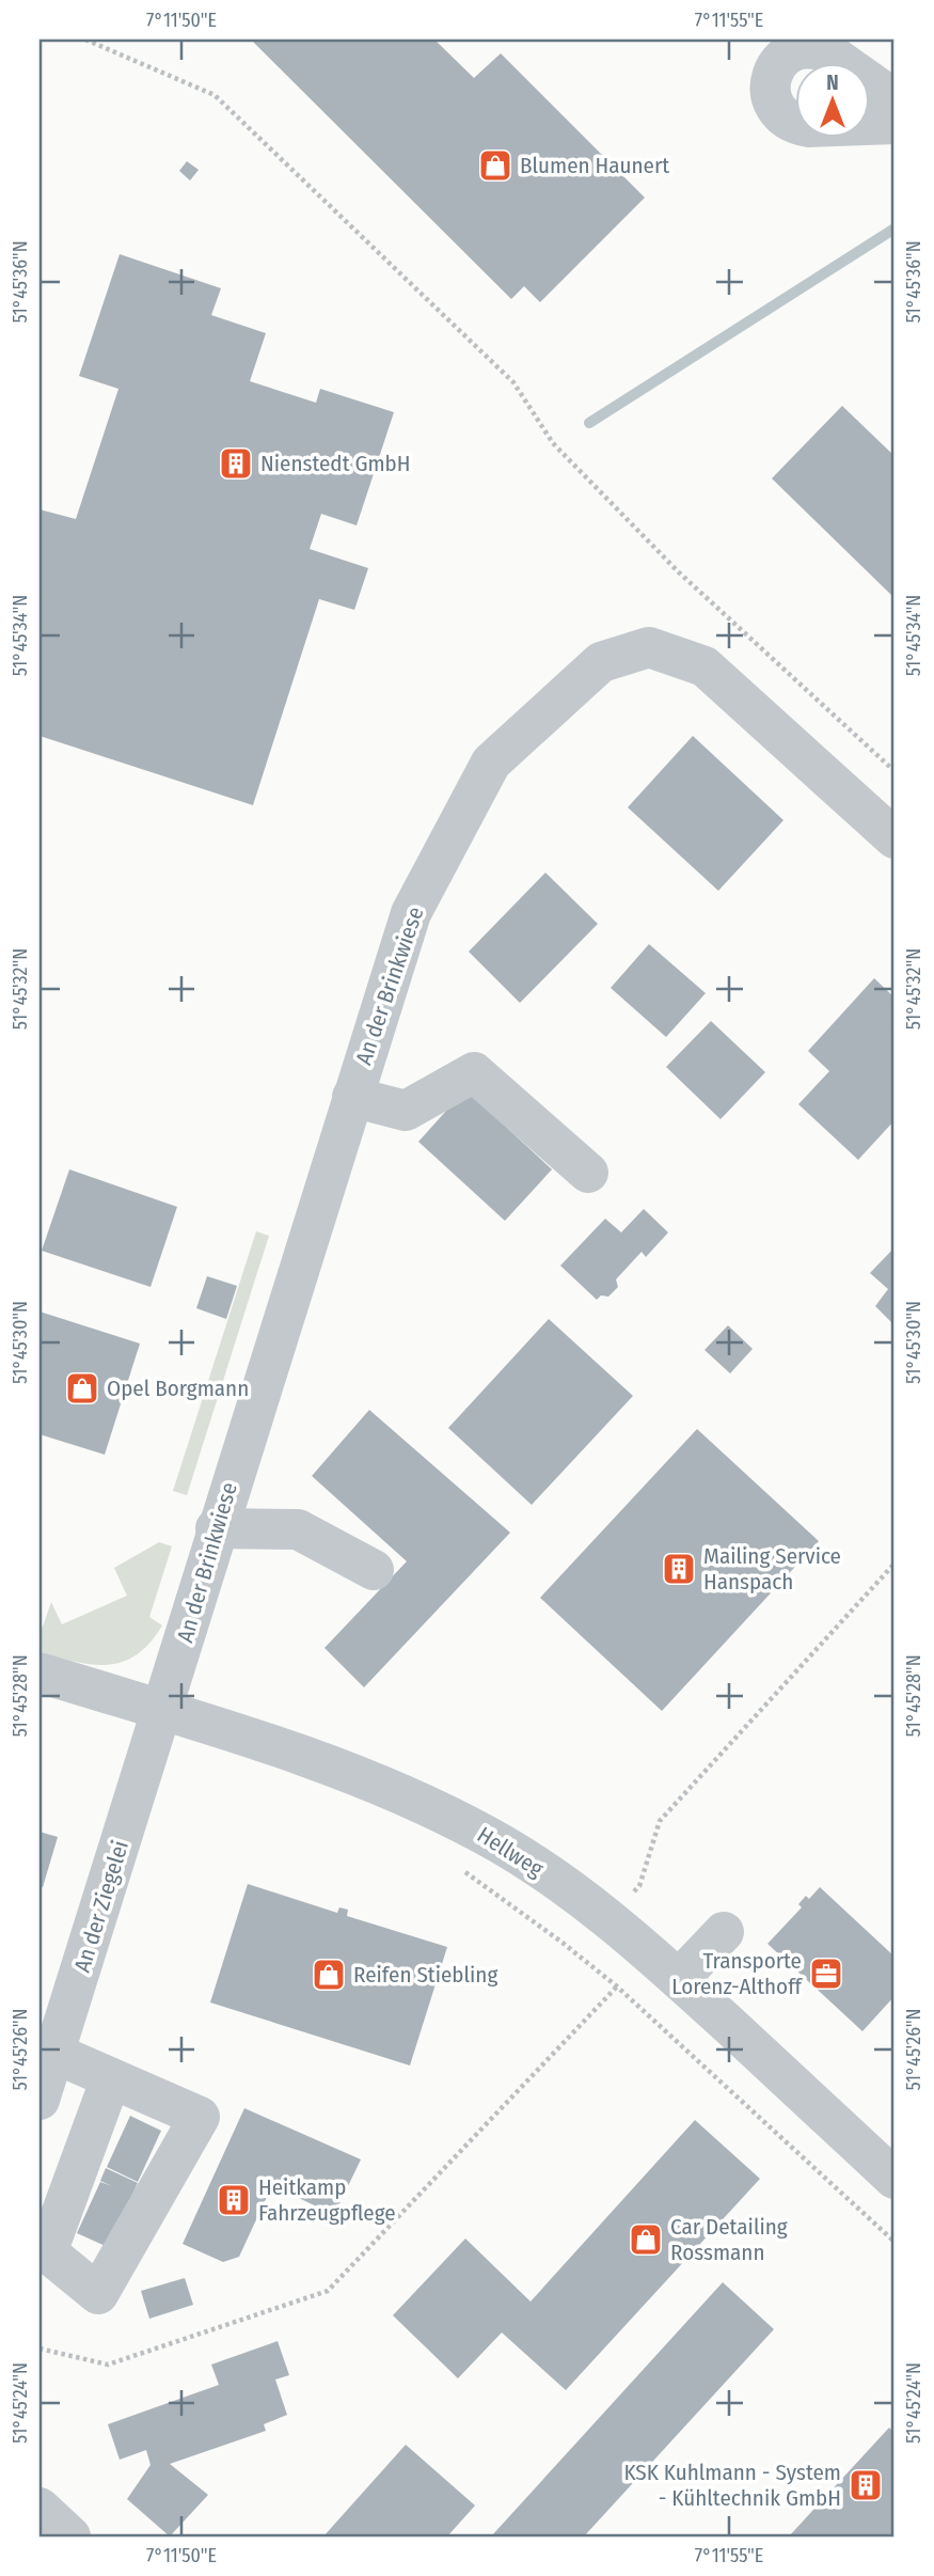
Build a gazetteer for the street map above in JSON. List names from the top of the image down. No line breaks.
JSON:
{"streets":{"street":["An der Brinkwiese","Hellweg","An der Ziegelei"]},"crossings":[["An der Brinkwiese","Hellweg"],["An der Brinkwiese","An der Ziegelei"],["Hellweg","An der Ziegelei"]],"places":{"shop":["Blumen Haunert","Opel Borgmann","Reifen Stiebling","Car Detailing Rossmann"],"building":["Nienstedt GmbH","Mailing Service Hanspach","Heitkamp Fahrzeugpflege","KSK Kuhlmann - System - Kühltechnik GmbH"],"office":["Transporte Lorenz-Althoff"]},"north":"top","coordinates":["7°11'50\"E","7°11'55\"E","51°45'36\"N","51°45'34\"N","51°45'32\"N","51°45'30\"N","51°45'28\"N","51°45'26\"N","51°45'24\"N"]}
